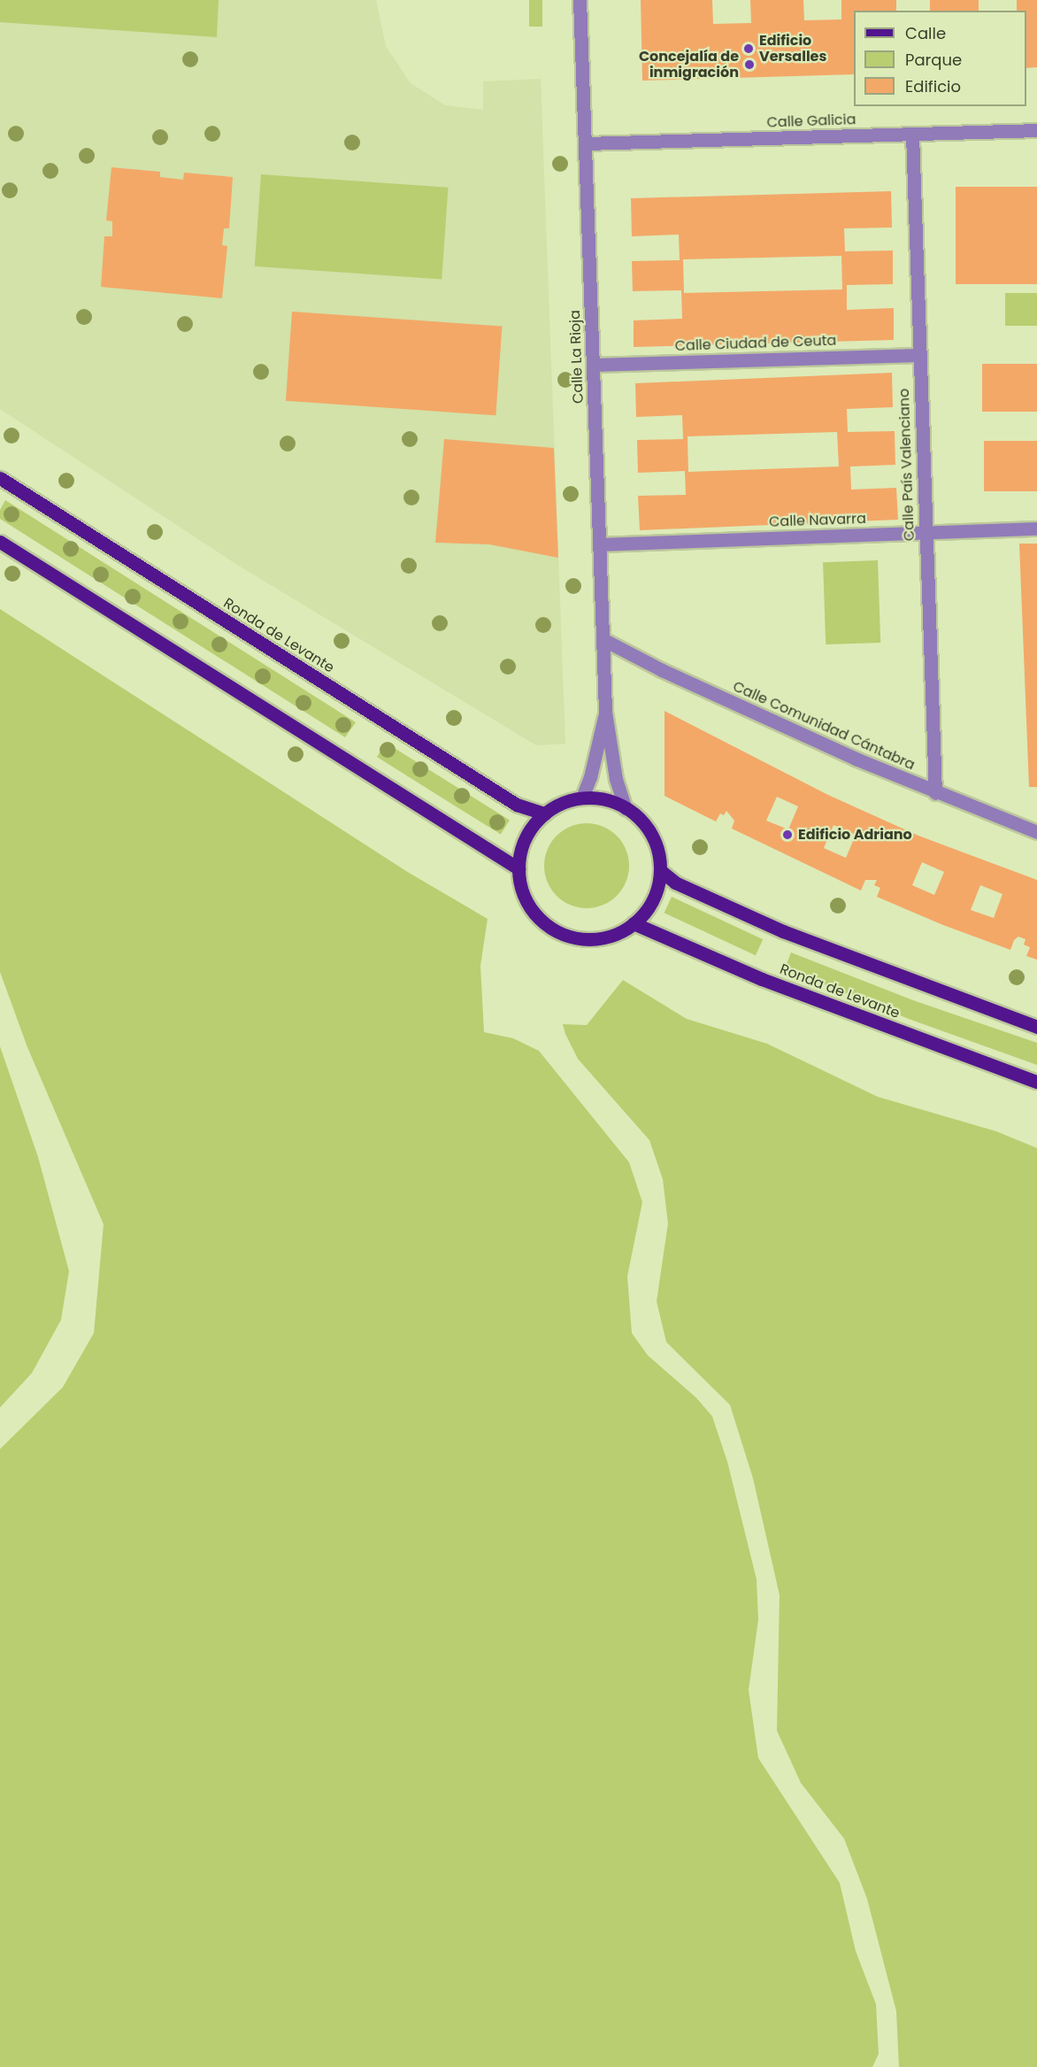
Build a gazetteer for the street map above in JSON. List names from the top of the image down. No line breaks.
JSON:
{"streets":{"main road":["Ronda de Levante"],"street":["Calle Galicia","Calle Ciudad de Ceuta","Calle La Rioja","Calle País Valenciano","Calle Navarra","Calle Comunidad Cántabra"]},"crossings":[["Calle Galicia","Calle La Rioja"],["Calle Galicia","Calle País Valenciano"],["Calle Ciudad de Ceuta","Calle La Rioja"],["Calle Ciudad de Ceuta","Calle País Valenciano"],["Calle La Rioja","Calle Navarra"],["Calle La Rioja","Ronda de Levante"],["Calle La Rioja","Calle Comunidad Cántabra"],["Calle País Valenciano","Calle Navarra"],["Calle País Valenciano","Calle Comunidad Cántabra"]],"places":["Edificio Versalles","Concejalía de inmigración","Edificio Adriano"],"legend":["Calle","Parque","Edificio"]}
